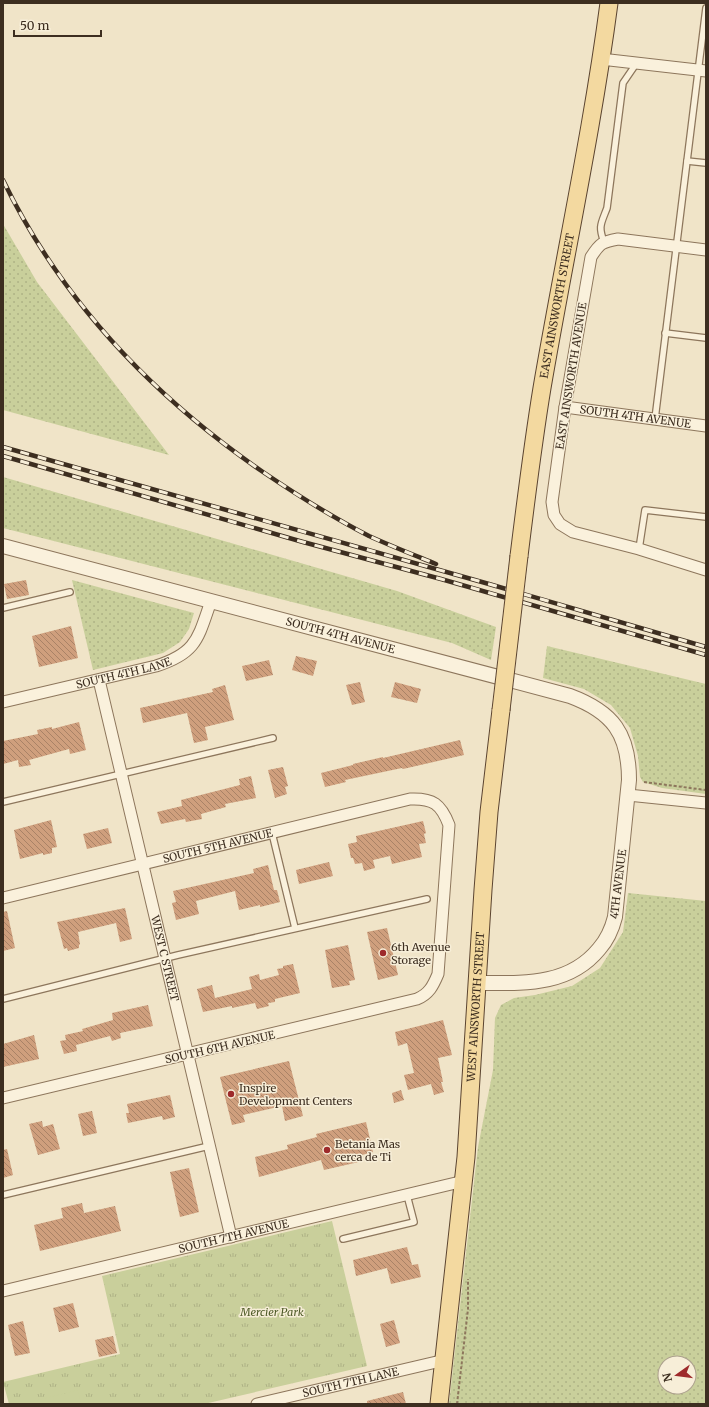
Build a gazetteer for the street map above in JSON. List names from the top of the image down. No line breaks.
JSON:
{"streets":{"main road":["EAST AINSWORTH STREET","WEST AINSWORTH STREET"],"street":["EAST AINSWORTH AVENUE","SOUTH 4TH AVENUE","SOUTH 4TH LANE","SOUTH 5TH AVENUE","4TH AVENUE","WEST C STREET","SOUTH 6TH AVENUE","SOUTH 7TH AVENUE","SOUTH 7TH LANE"]},"crossings":[["EAST AINSWORTH STREET","WEST AINSWORTH STREET"],["EAST AINSWORTH AVENUE","SOUTH 4TH AVENUE"],["SOUTH 4TH AVENUE","SOUTH 4TH LANE"],["SOUTH 4TH AVENUE","4TH AVENUE"],["SOUTH 4TH LANE","WEST C STREET"],["SOUTH 5TH AVENUE","WEST C STREET"],["SOUTH 5TH AVENUE","SOUTH 6TH AVENUE"],["4TH AVENUE","WEST AINSWORTH STREET"],["WEST C STREET","SOUTH 6TH AVENUE"],["WEST C STREET","SOUTH 7TH AVENUE"],["WEST AINSWORTH STREET","SOUTH 7TH AVENUE"],["WEST AINSWORTH STREET","SOUTH 7TH LANE"]],"parks":["Mercier Park"],"places":["6th Avenue Storage","Inspire Development Centers","Betania Mas cerca de Ti"],"scale_bar":"50 m","north":"left"}
